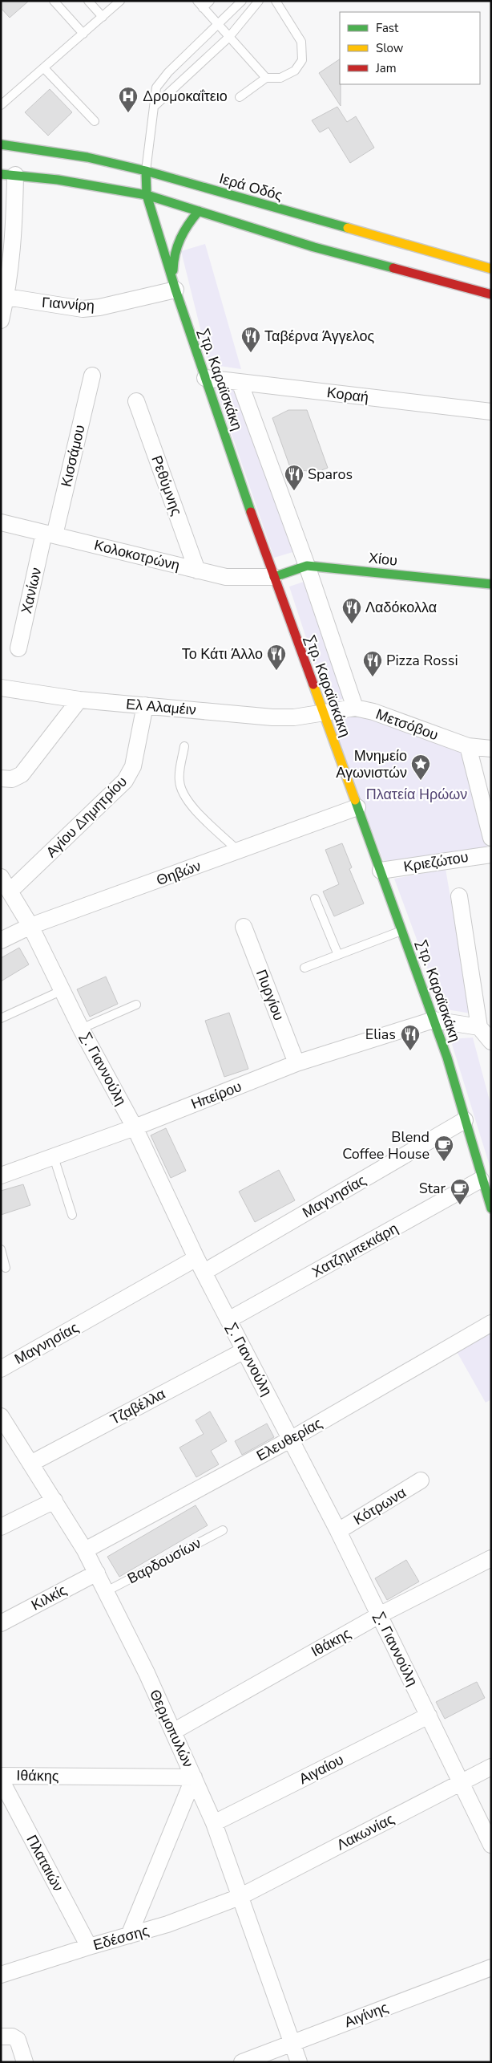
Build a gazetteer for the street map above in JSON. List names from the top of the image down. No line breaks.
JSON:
{"streets":{"main road":["Ιερά Οδός","Στρ. Καραϊσκάκη","Χίου"],"street":["Γιαννίρη","Κοραή","Κισσάμου","Ρεθύμνης","Κολοκοτρώνη","Χανίων","Ελ Αλαμέιν","Μετσόβου","Αγίου Δημητρίου","Κριεζώτου","Θηβών","Πυργίου","Σ. Γιαννούλη","Ηπείρου","Μαγνησίας","Χατζημπεκιάρη","Τζαβέλλα","Ελευθερίας","Κότρωνα","Κιλκίς","Ιθάκης","Θερμοπυλών","Αιγαίου","Λακωνίας","Πλαταιών","Εδέσσης","Αιγίνης"],"lane":["Βαρδουσίων"]},"crossings":[["Ιερά Οδός","Στρ. Καραϊσκάκη"],["Γιαννίρη","Στρ. Καραϊσκάκη"],["Στρ. Καραϊσκάκη","Κοραή"],["Στρ. Καραϊσκάκη","Κολοκοτρώνη"],["Στρ. Καραϊσκάκη","Χίου"],["Στρ. Καραϊσκάκη","Ελ Αλαμέιν"],["Στρ. Καραϊσκάκη","Μετσόβου"],["Στρ. Καραϊσκάκη","Κριεζώτου"],["Στρ. Καραϊσκάκη","Θηβών"],["Στρ. Καραϊσκάκη","Ηπείρου"],["Στρ. Καραϊσκάκη","Μαγνησίας"],["Στρ. Καραϊσκάκη","Χατζημπεκιάρη"],["Κισσάμου","Κολοκοτρώνη"],["Κισσάμου","Χανίων"],["Ρεθύμνης","Κολοκοτρώνη"],["Κολοκοτρώνη","Χίου"],["Κολοκοτρώνη","Χανίων"],["Ελ Αλαμέιν","Μετσόβου"],["Ελ Αλαμέιν","Αγίου Δημητρίου"],["Αγίου Δημητρίου","Σ. Γιαννούλη"],["Θηβών","Σ. Γιαννούλη"],["Πυργίου","Ηπείρου"],["Σ. Γιαννούλη","Ηπείρου"],["Σ. Γιαννούλη","Μαγνησίας"],["Σ. Γιαννούλη","Χατζημπεκιάρη"],["Σ. Γιαννούλη","Τζαβέλλα"],["Σ. Γιαννούλη","Ελευθερίας"],["Σ. Γιαννούλη","Κότρωνα"],["Σ. Γιαννούλη","Ιθάκης"],["Σ. Γιαννούλη","Αιγαίου"],["Σ. Γιαννούλη","Λακωνίας"],["Τζαβέλλα","Θερμοπυλών"],["Ελευθερίας","Θερμοπυλών"],["Βαρδουσίων","Θερμοπυλών"],["Κιλκίς","Θερμοπυλών"],["Ιθάκης","Θερμοπυλών"],["Θερμοπυλών","Αιγαίου"],["Θερμοπυλών","Λακωνίας"],["Θερμοπυλών","Εδέσσης"],["Θερμοπυλών","Αιγίνης"],["Λακωνίας","Εδέσσης"],["Πλαταιών","Εδέσσης"]],"parks":["Πλατεία Ηρώων"],"places":{"hospital":["Δρομοκαΐτειο"],"restaurant":["Ταβέρνα Άγγελος","Sparos","Λαδόκολλα","Το Κάτι Άλλο","Pizza Rossi","Elias"],"place":["Μνημείο Αγωνιστών"],"cafe":["Blend Coffee House","Star"]},"legend":["Fast","Slow","Jam"]}
